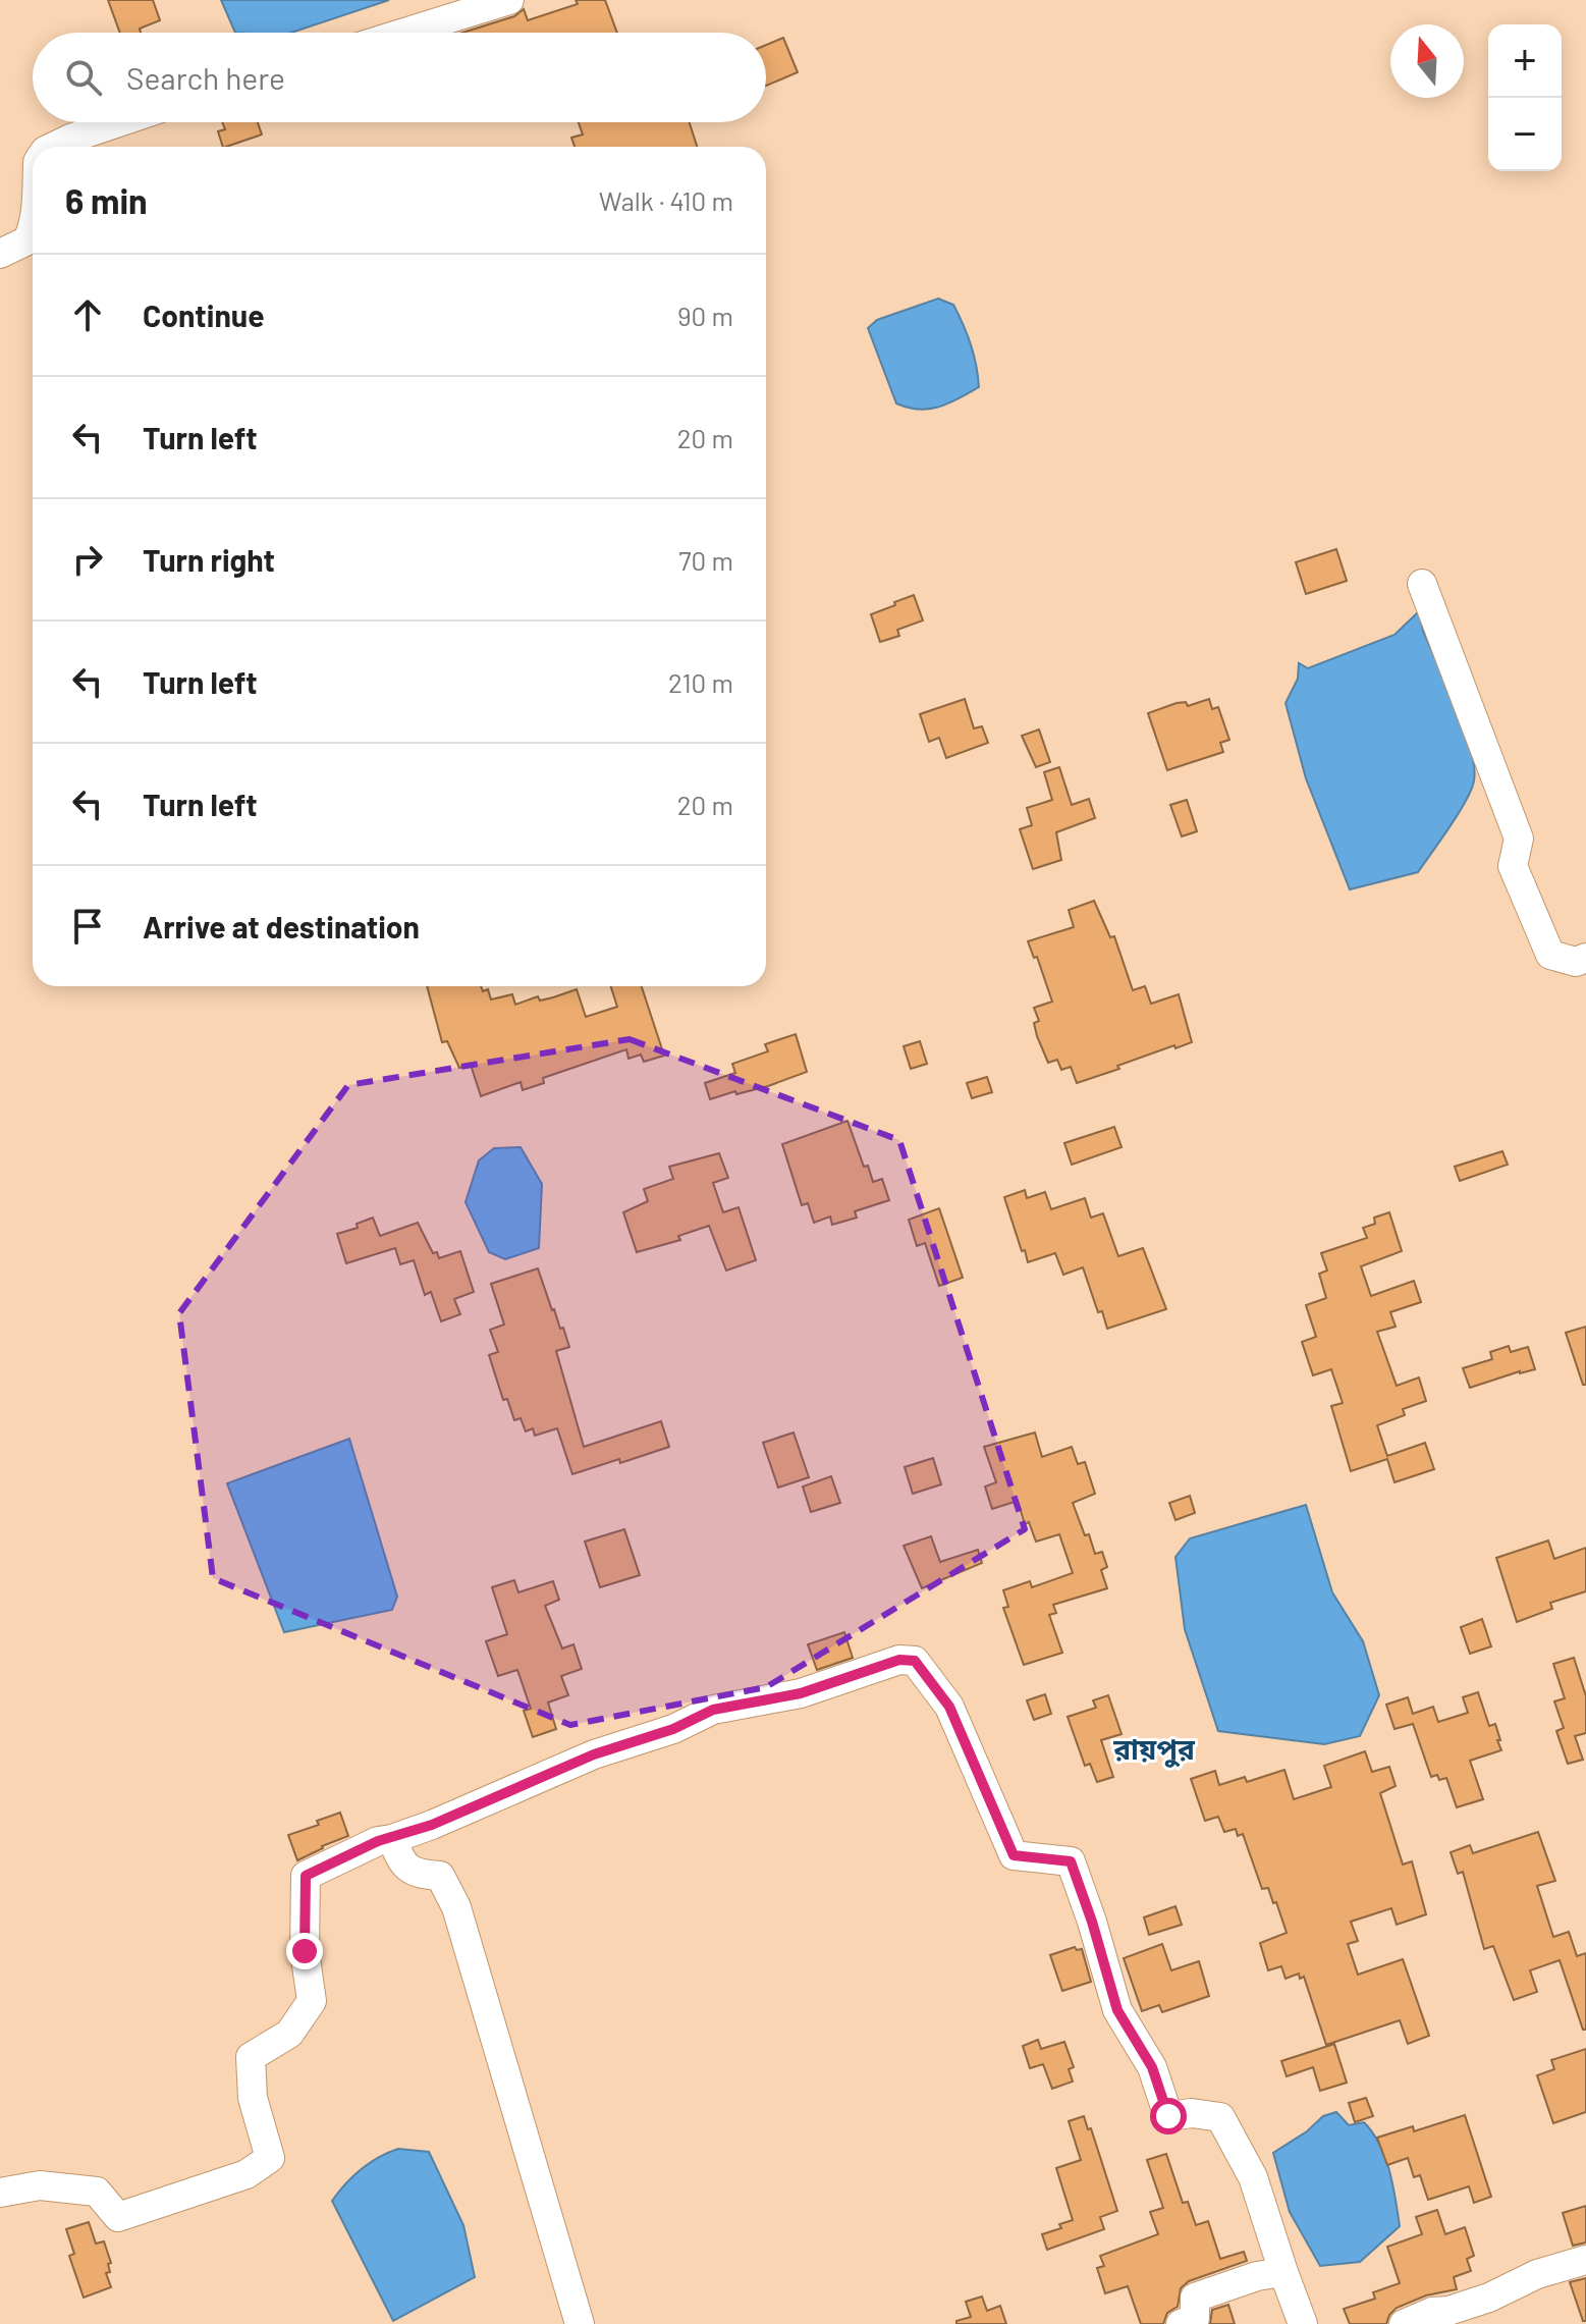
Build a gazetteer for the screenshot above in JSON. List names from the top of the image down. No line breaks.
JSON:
{"districts":["রায়পুর"],"north":"top","page":{"map_buttons":["+","−"],"search":"Search here","heading":["6 min","Walk · 410 m"],"list":[["Continue","90 m"],["Turn left","20 m"],["Turn right","70 m"],["Turn left","210 m"],["Turn left","20 m"],"Arrive at destination"]}}
